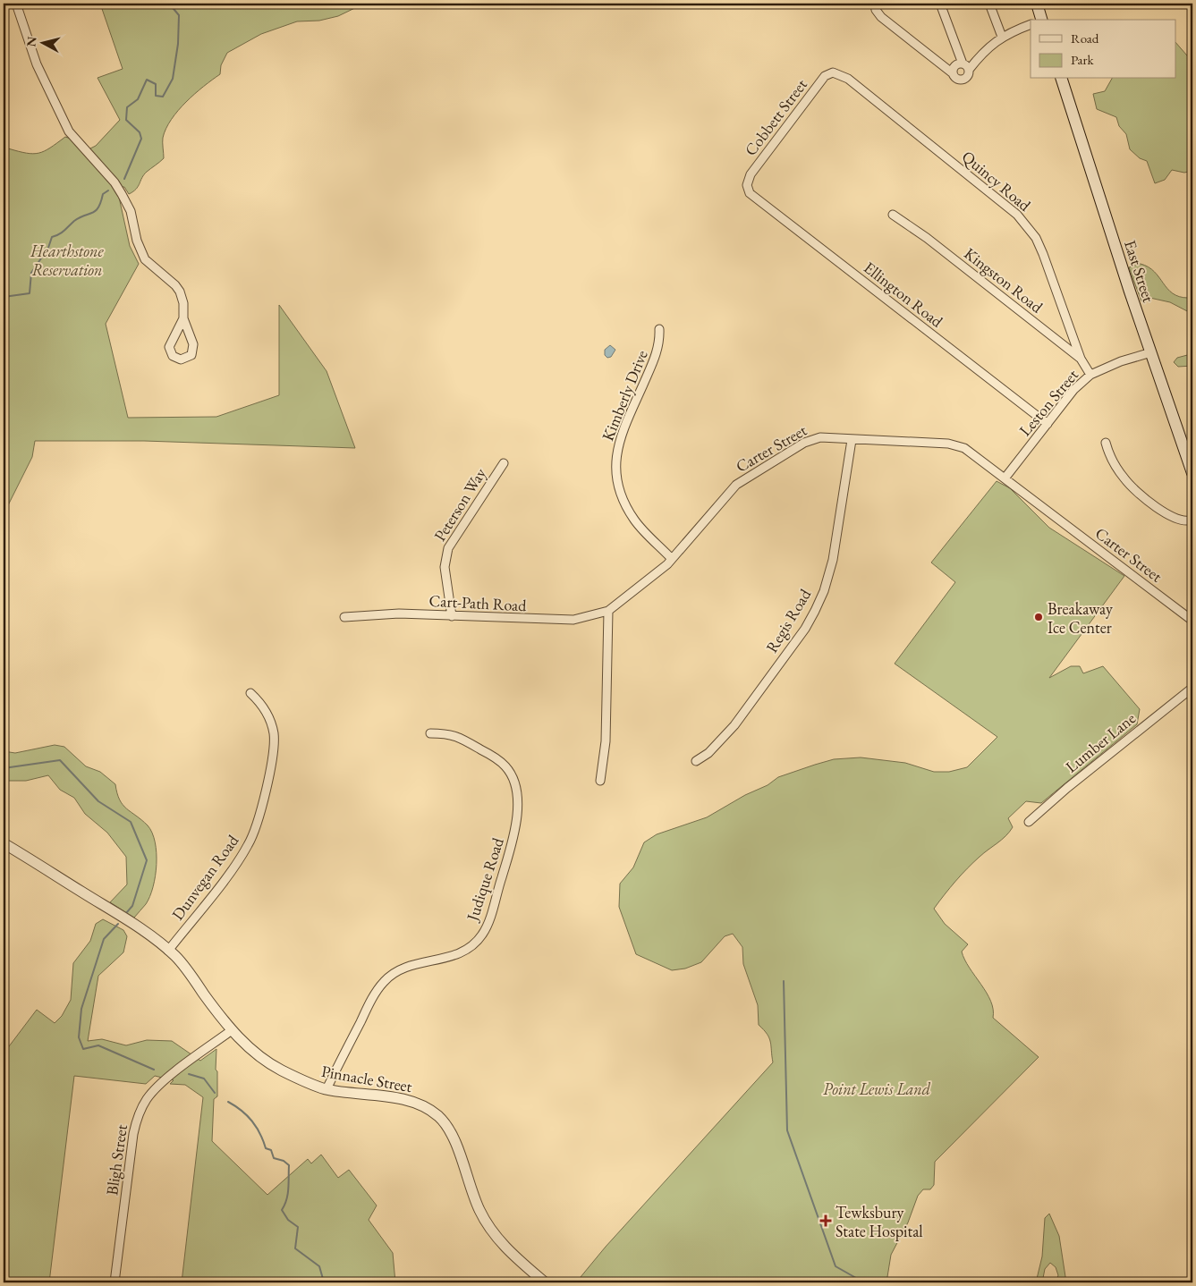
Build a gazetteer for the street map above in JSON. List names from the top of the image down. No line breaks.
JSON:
{"streets":{"main road":["East Street"],"street":["Cobbett Street","Quincy Road","Kingston Road","Ellington Road","Kimberly Drive","Leston Street","Carter Street","Peterson Way","Cart-Path Road","Regis Road","Lumber Lane","Dunvegan Road","Judique Road","Pinnacle Street","Bligh Street"]},"crossings":[["Cobbett Street","Quincy Road"],["Cobbett Street","Ellington Road"],["Quincy Road","Kingston Road"],["East Street","Leston Street"],["Kingston Road","Leston Street"],["Ellington Road","Leston Street"],["Kimberly Drive","Carter Street"],["Leston Street","Carter Street"],["Carter Street","Cart-Path Road"],["Carter Street","Regis Road"],["Peterson Way","Cart-Path Road"],["Dunvegan Road","Pinnacle Street"],["Judique Road","Pinnacle Street"],["Pinnacle Street","Bligh Street"]],"parks":["Hearthstone Reservation","Point Lewis Land"],"places":{"other":["Breakaway Ice Center"],"health":["Tewksbury State Hospital"]},"legend":["Road","Park"],"north":"left"}
